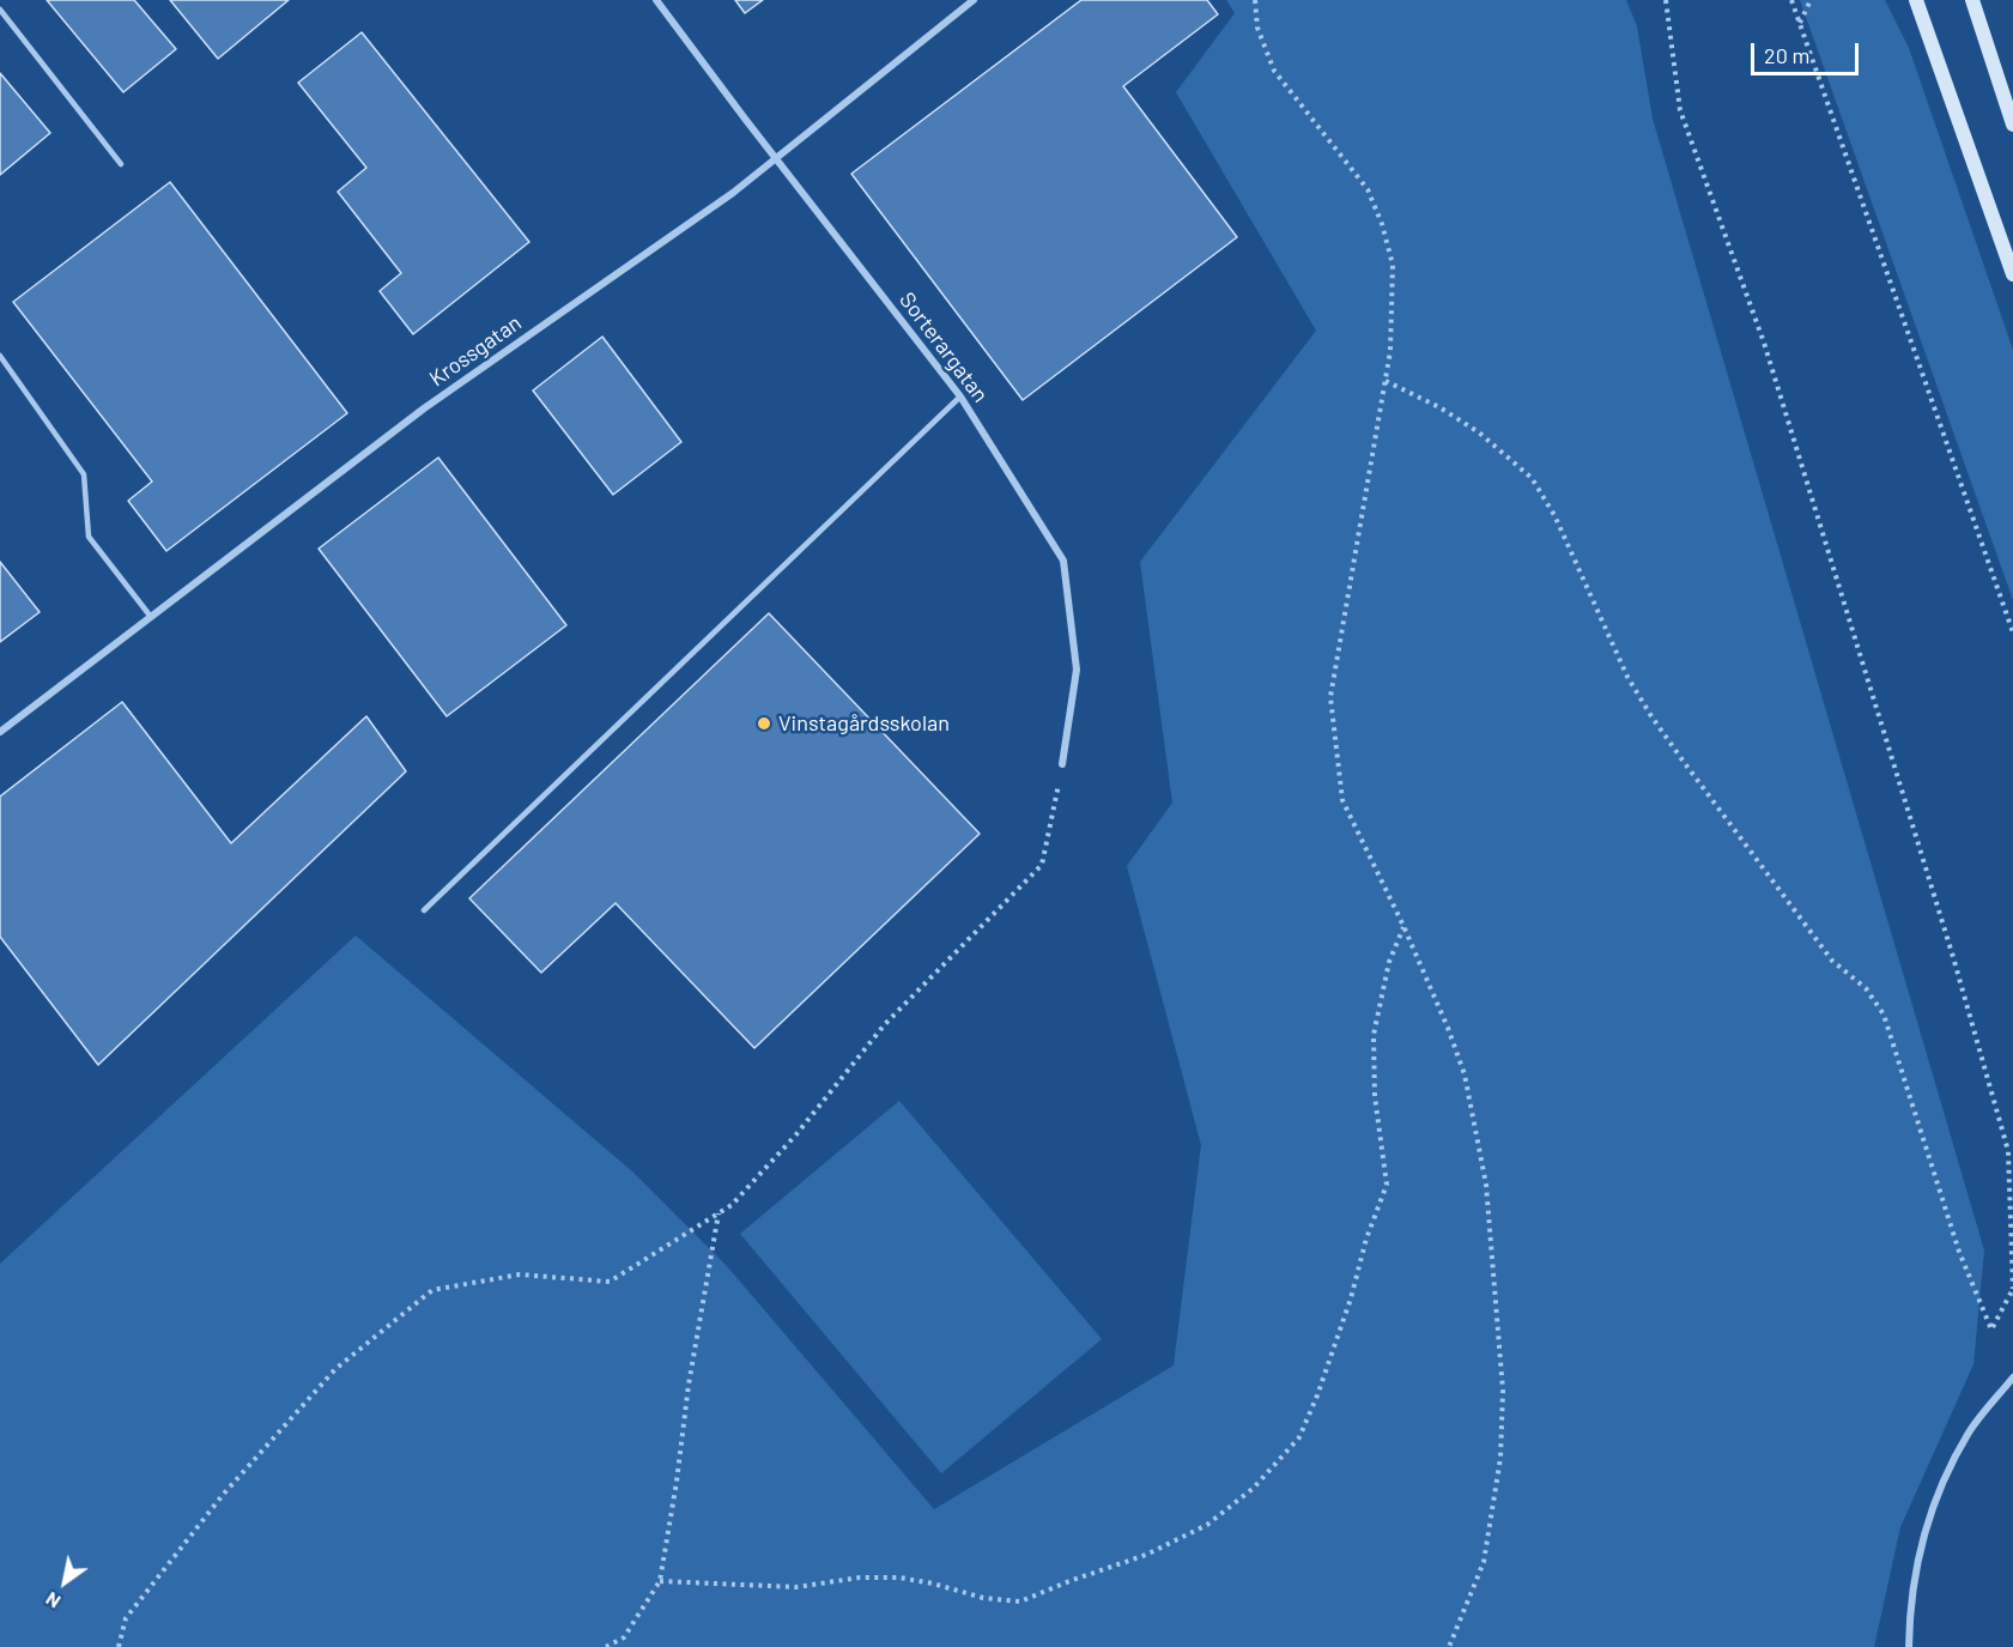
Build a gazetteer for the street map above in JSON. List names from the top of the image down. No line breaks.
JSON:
{"streets":{"street":["Sorterargatan","Krossgatan"]},"crossings":[["Sorterargatan","Krossgatan"]],"places":["Vinstagårdsskolan"],"scale_bar":"20 m","north":"bottom left"}
